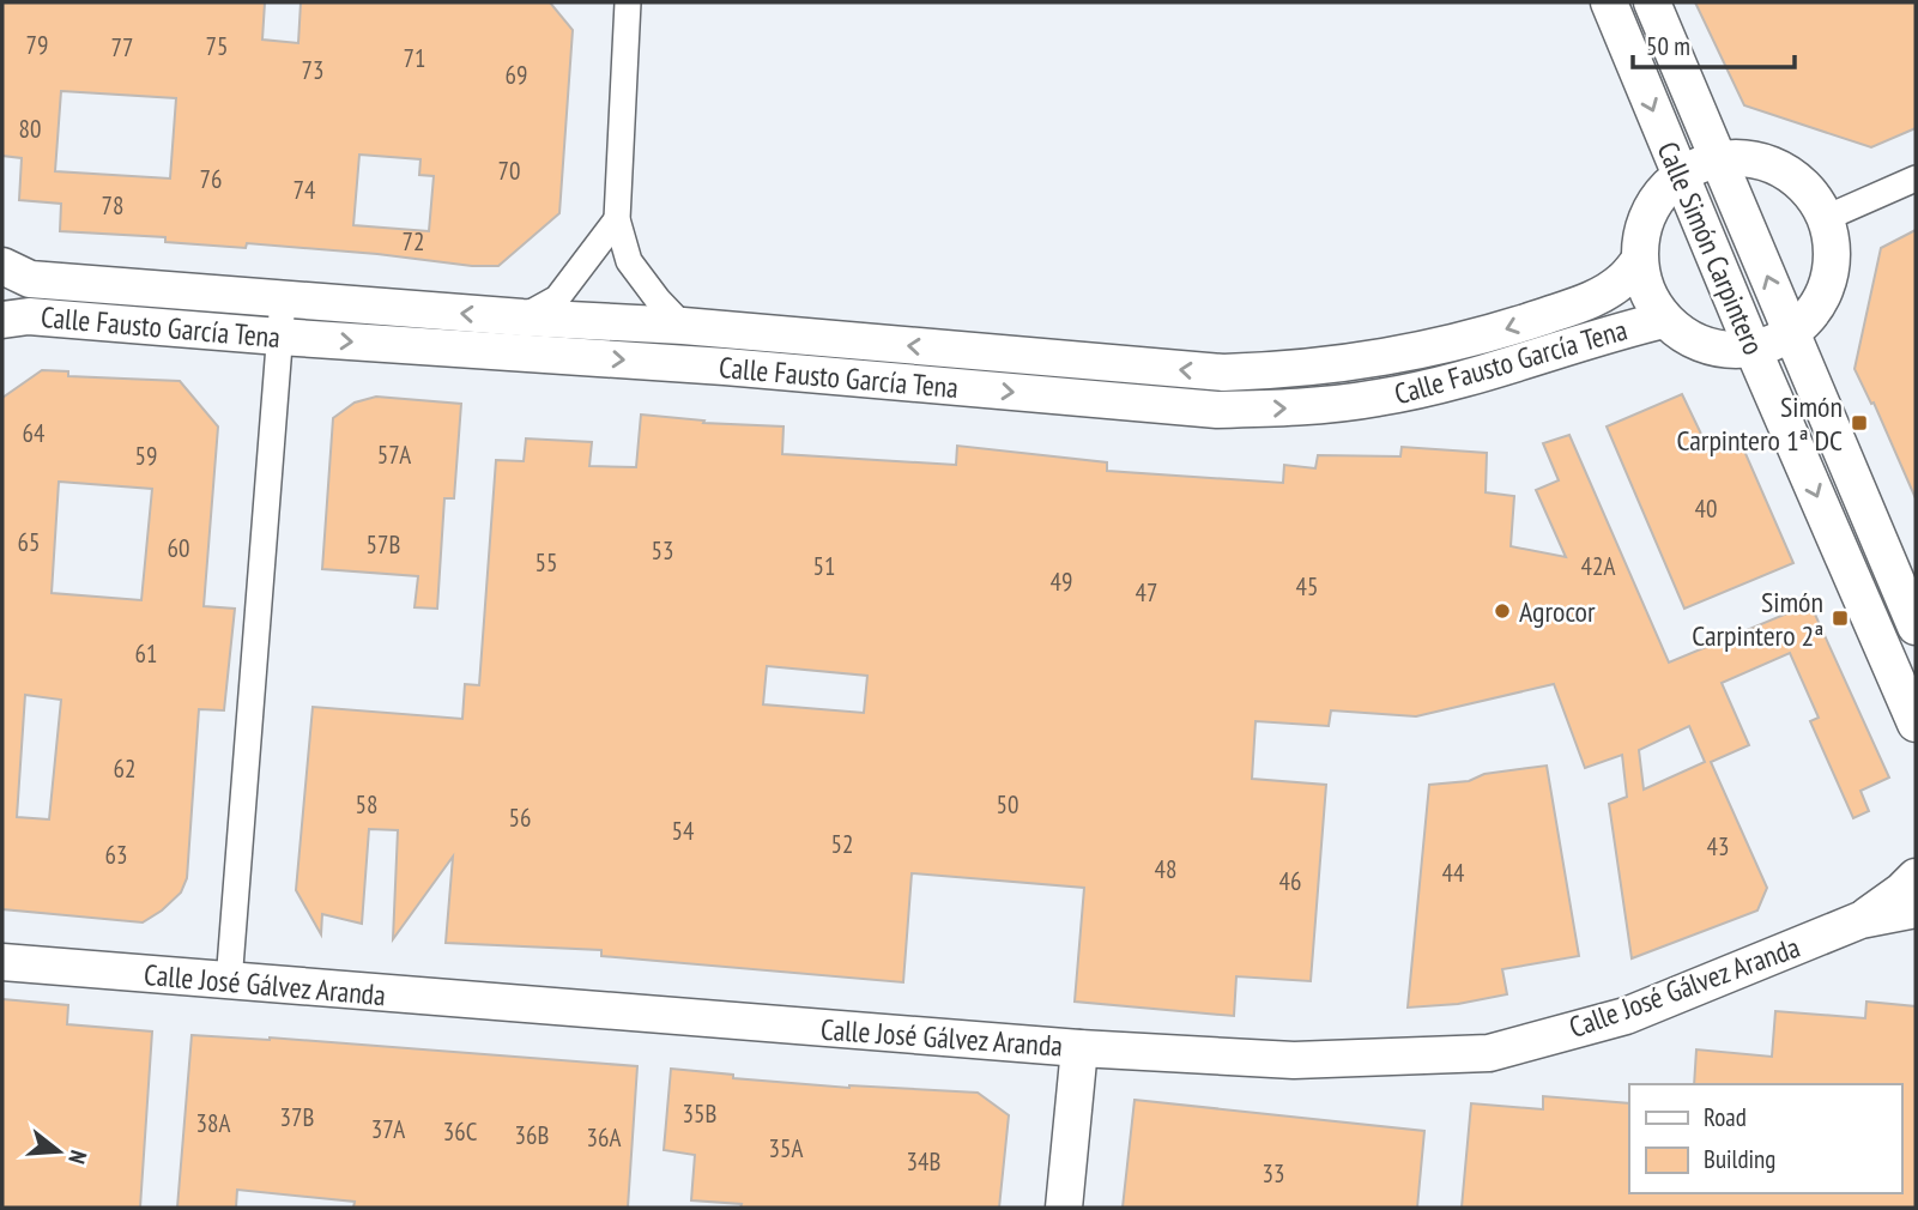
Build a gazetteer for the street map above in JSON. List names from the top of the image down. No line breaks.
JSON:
{"streets":{"street":["Calle Simón Carpintero","Calle Fausto García Tena","Calle José Gálvez Aranda"]},"places":{"transit":["Simón Carpintero 1ª DC","Simón Carpintero 2ª"],"other":["Agrocor"]},"house_numbers":["79","75","77","71","73","69","80","70","76","74","78","72","64","57A","59","40","65","57B","60","53","55","51","42A","49","45","47","61","62","58","50","56","54","52","43","63","48","44","46","35B","37B","38A","37A","36C","36B","36A","35A","34B","33"],"legend":["Road","Building"],"scale_bar":"50 m","north":"right"}
